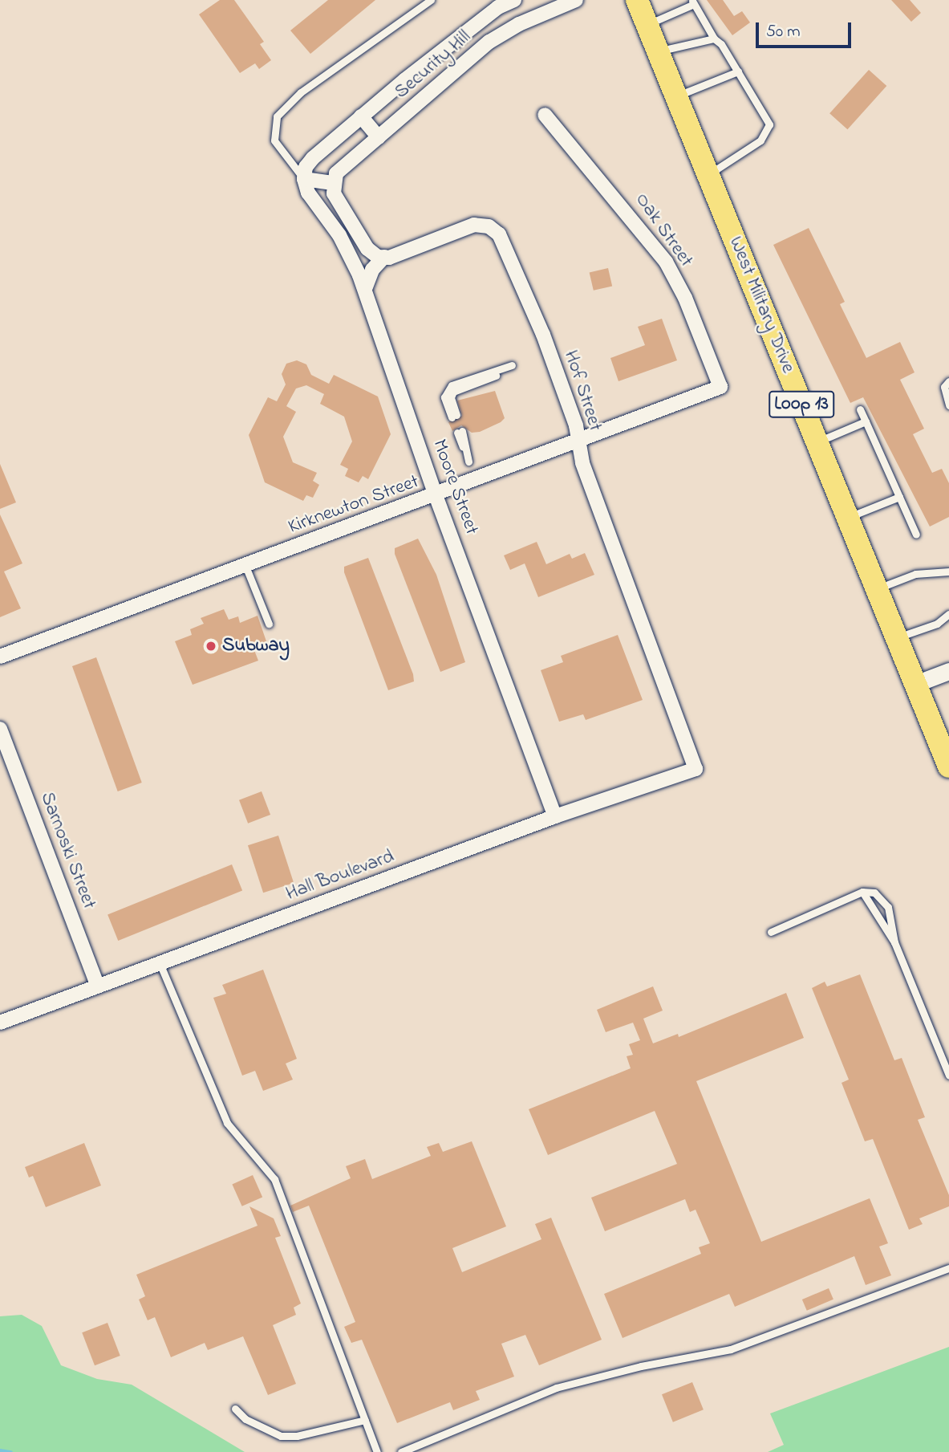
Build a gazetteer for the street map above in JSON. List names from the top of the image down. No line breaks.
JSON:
{"streets":{"main road":["West Military Drive","Loop 13"],"street":["Security Hill","Oak Street","Hof Street","Moore Street","Kirknewton Street","Sarnoski Street","Hall Boulevard"]},"crossings":[["Security Hill","Moore Street"],["Oak Street","Kirknewton Street"],["Hof Street","Kirknewton Street"],["Hof Street","Hall Boulevard"],["Moore Street","Kirknewton Street"],["Moore Street","Hall Boulevard"],["Sarnoski Street","Hall Boulevard"]],"places":["Subway"],"scale_bar":"50 m"}
